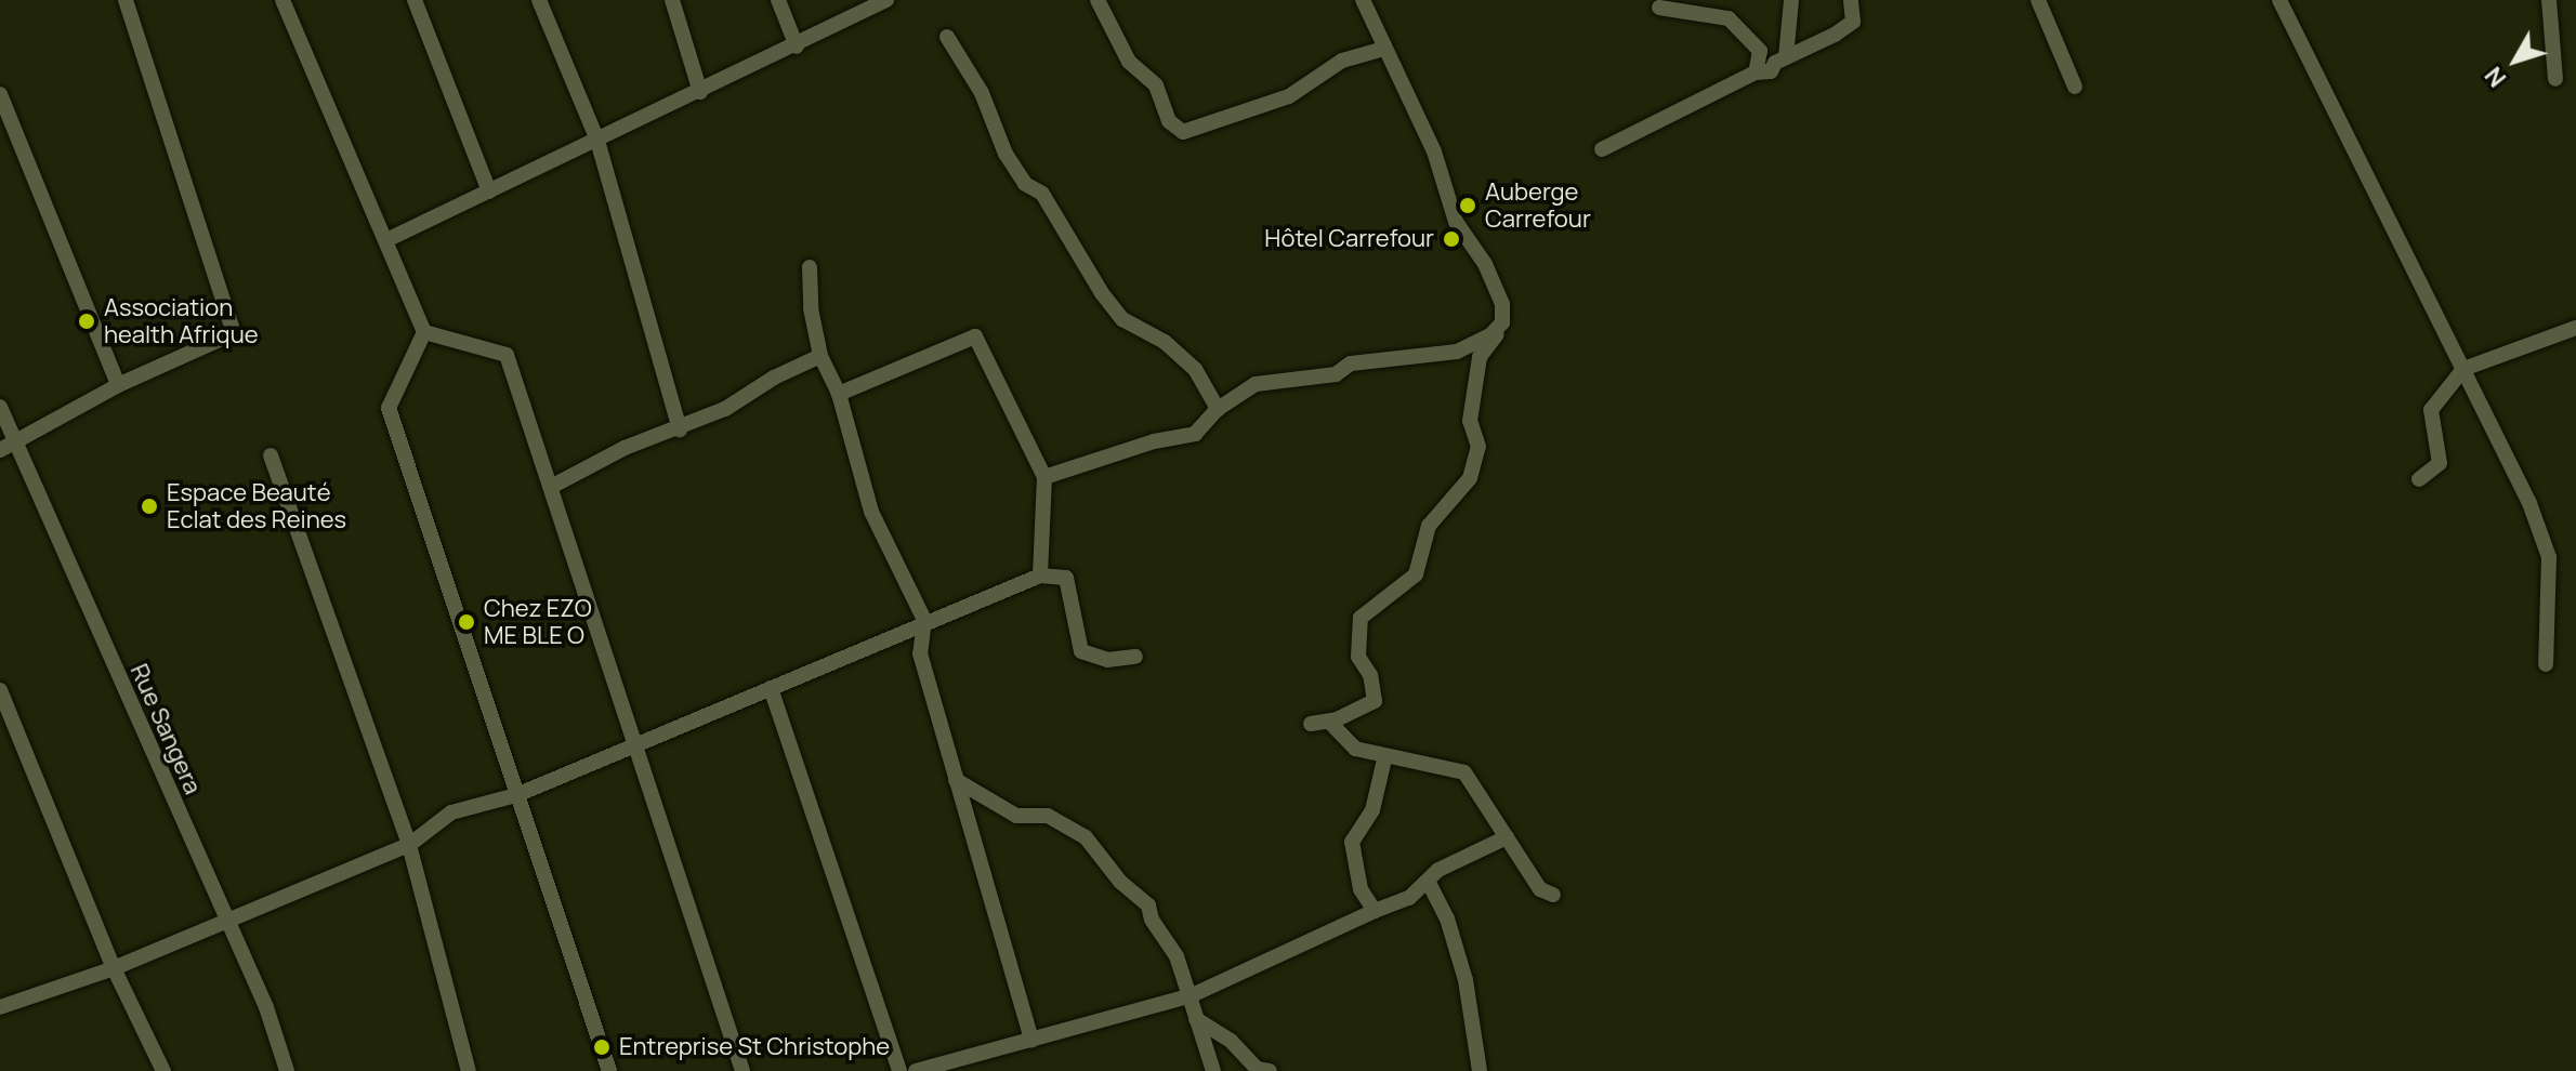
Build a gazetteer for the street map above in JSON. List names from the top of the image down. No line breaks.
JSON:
{"streets":{"street":["Rue Sangera"]},"places":["Auberge Carrefour","Hôtel Carrefour","Association health Afrique","Espace Beauté Eclat des Reines","Chez EZO ME BLE O","Entreprise St Christophe"],"north":"bottom left"}
